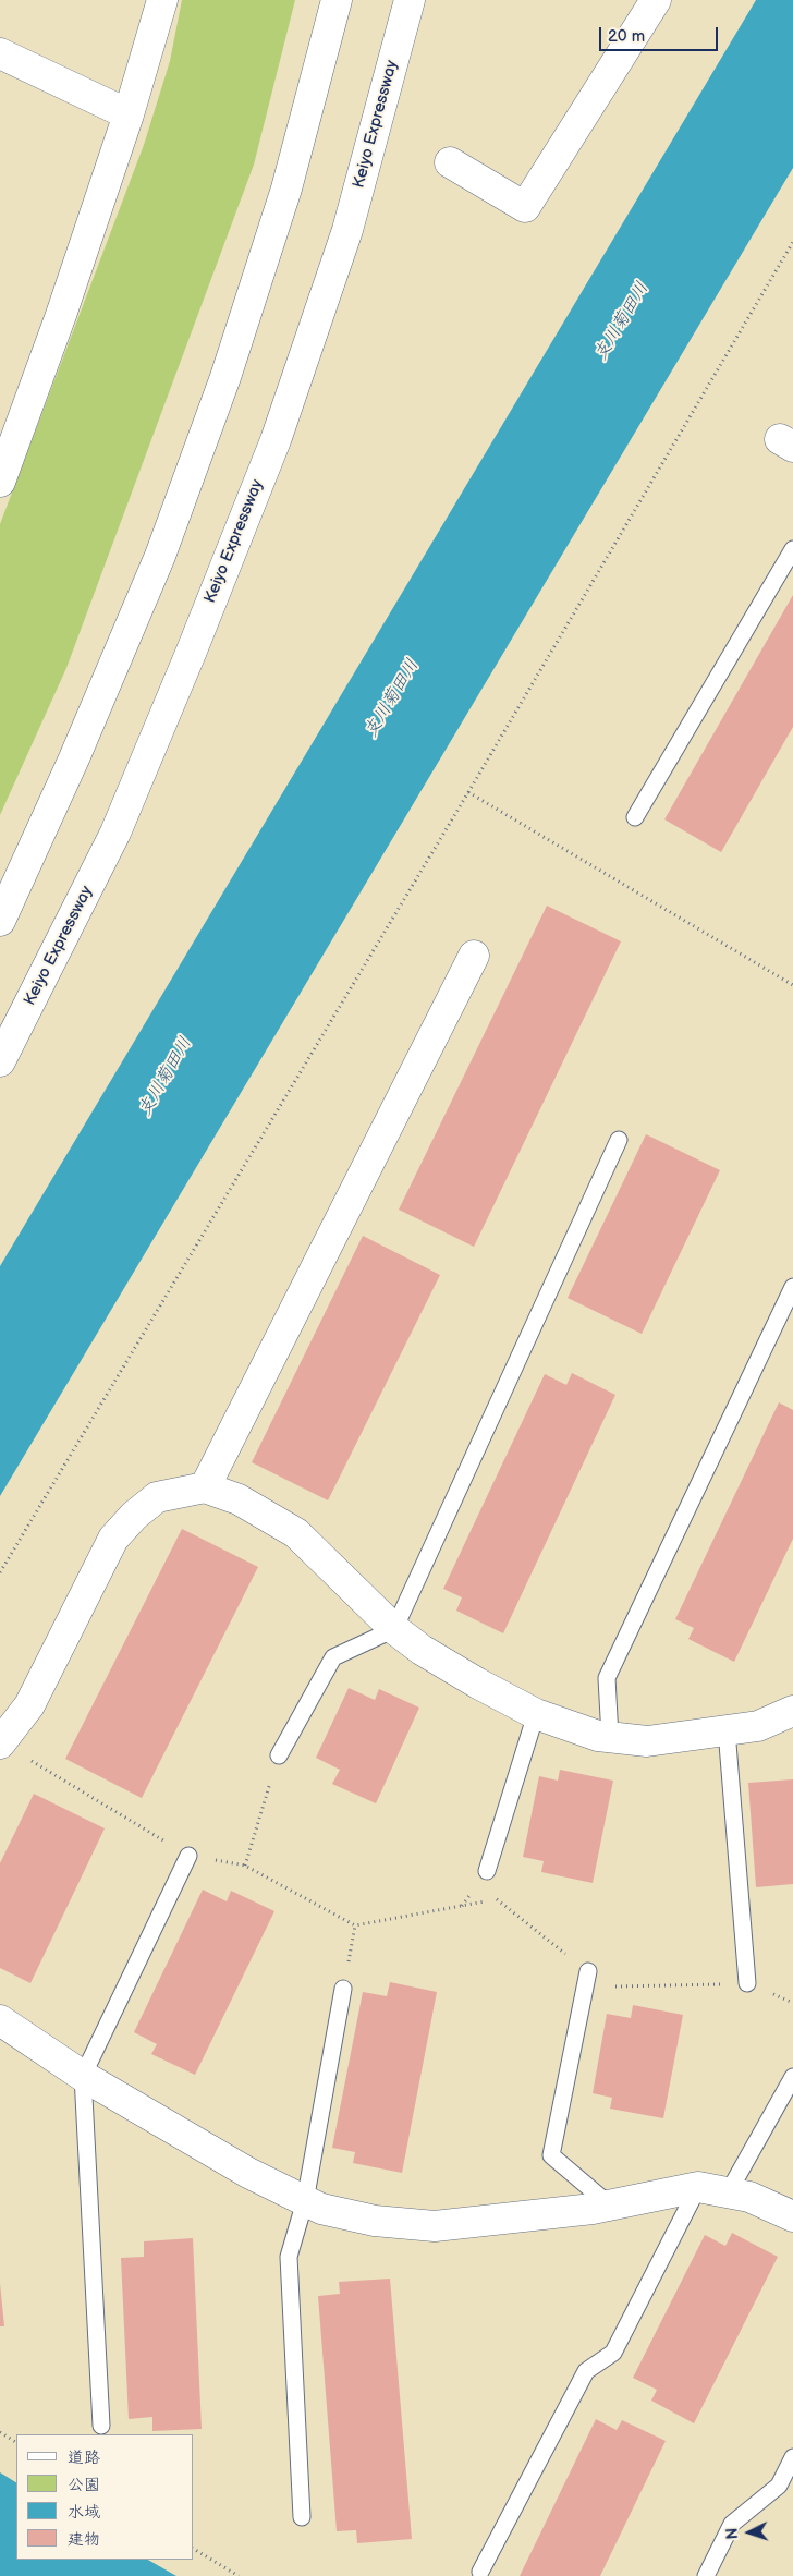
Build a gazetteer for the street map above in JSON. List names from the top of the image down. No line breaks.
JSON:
{"streets":{"main road":["Keiyo Expressway"]},"water":["支川菊田川"],"legend":["道路","公園","水域","建物"],"scale_bar":"20 m","north":"left"}
